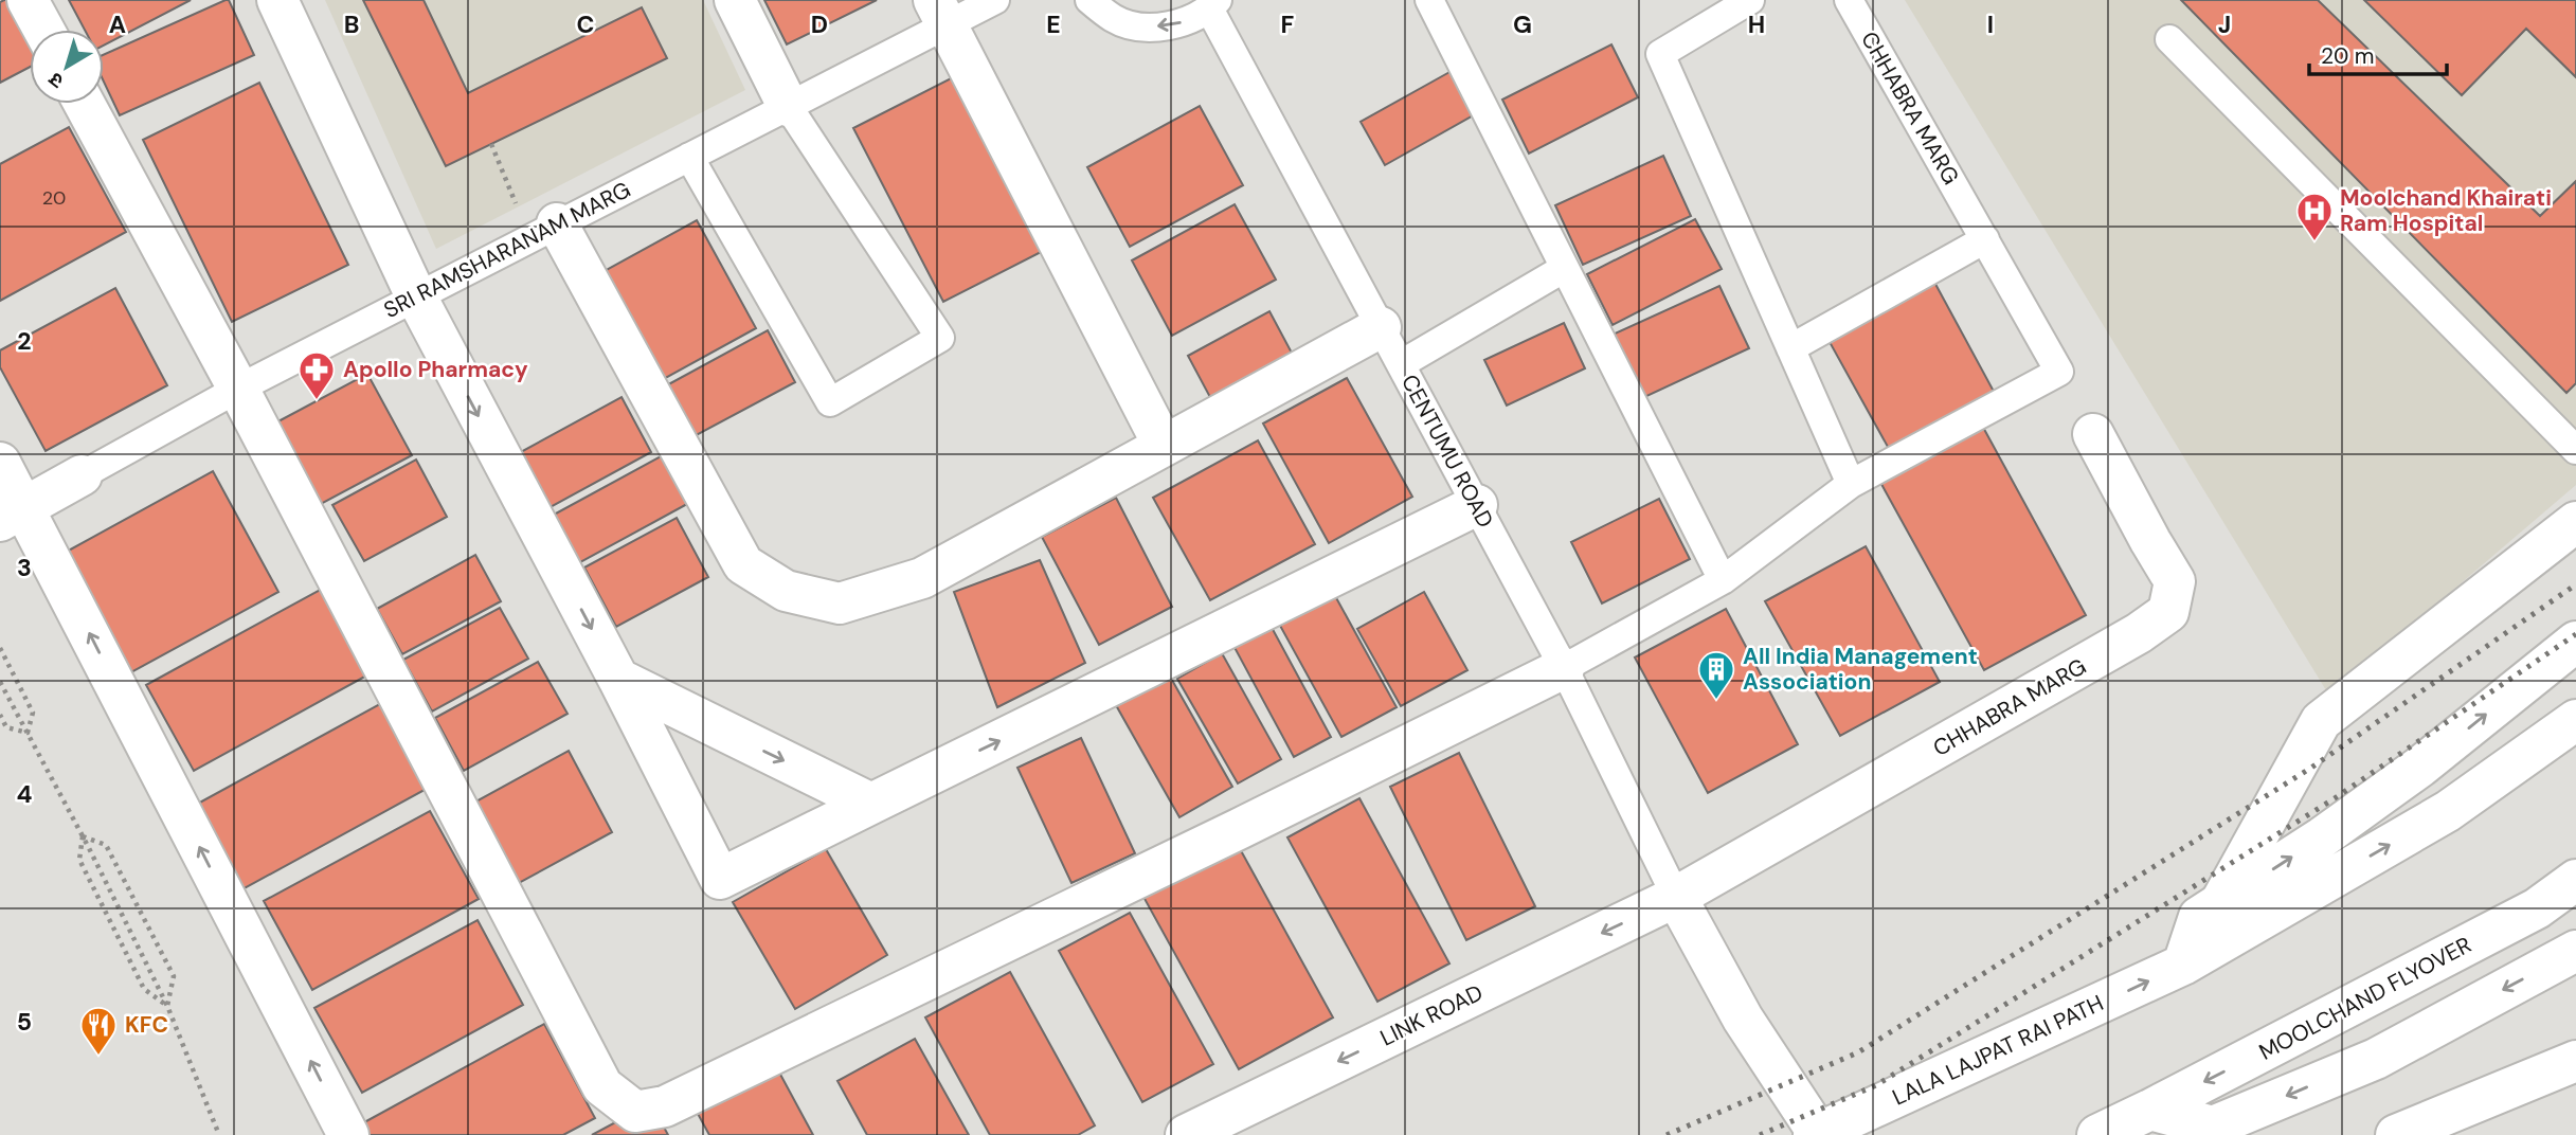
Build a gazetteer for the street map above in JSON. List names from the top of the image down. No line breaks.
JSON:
{"streets":{"street":["CHHABRA MARG","SRI RAMSHARANAM MARG","MOOLCHAND FLYOVER","LINK ROAD","LALA LAJPAT RAI PATH"],"lane":["CENTUMU ROAD"]},"crossings":[["CHHABRA MARG","CENTUMU ROAD"],["CHHABRA MARG","LINK ROAD"],["CENTUMU ROAD","LINK ROAD"]],"one_way":["LINK ROAD"],"places":{"hospital":["Moolchand Khairati Ram Hospital"],"pharmacy":["Apollo Pharmacy"],"building":["All India Management Association"],"restaurant":["KFC"]},"house_numbers":["20"],"scale_bar":"20 m","north":"bottom left","grid":{"columns":["A","B","C","D","E","F","G","H","I","J"],"rows":["2","3","4","5"]}}
